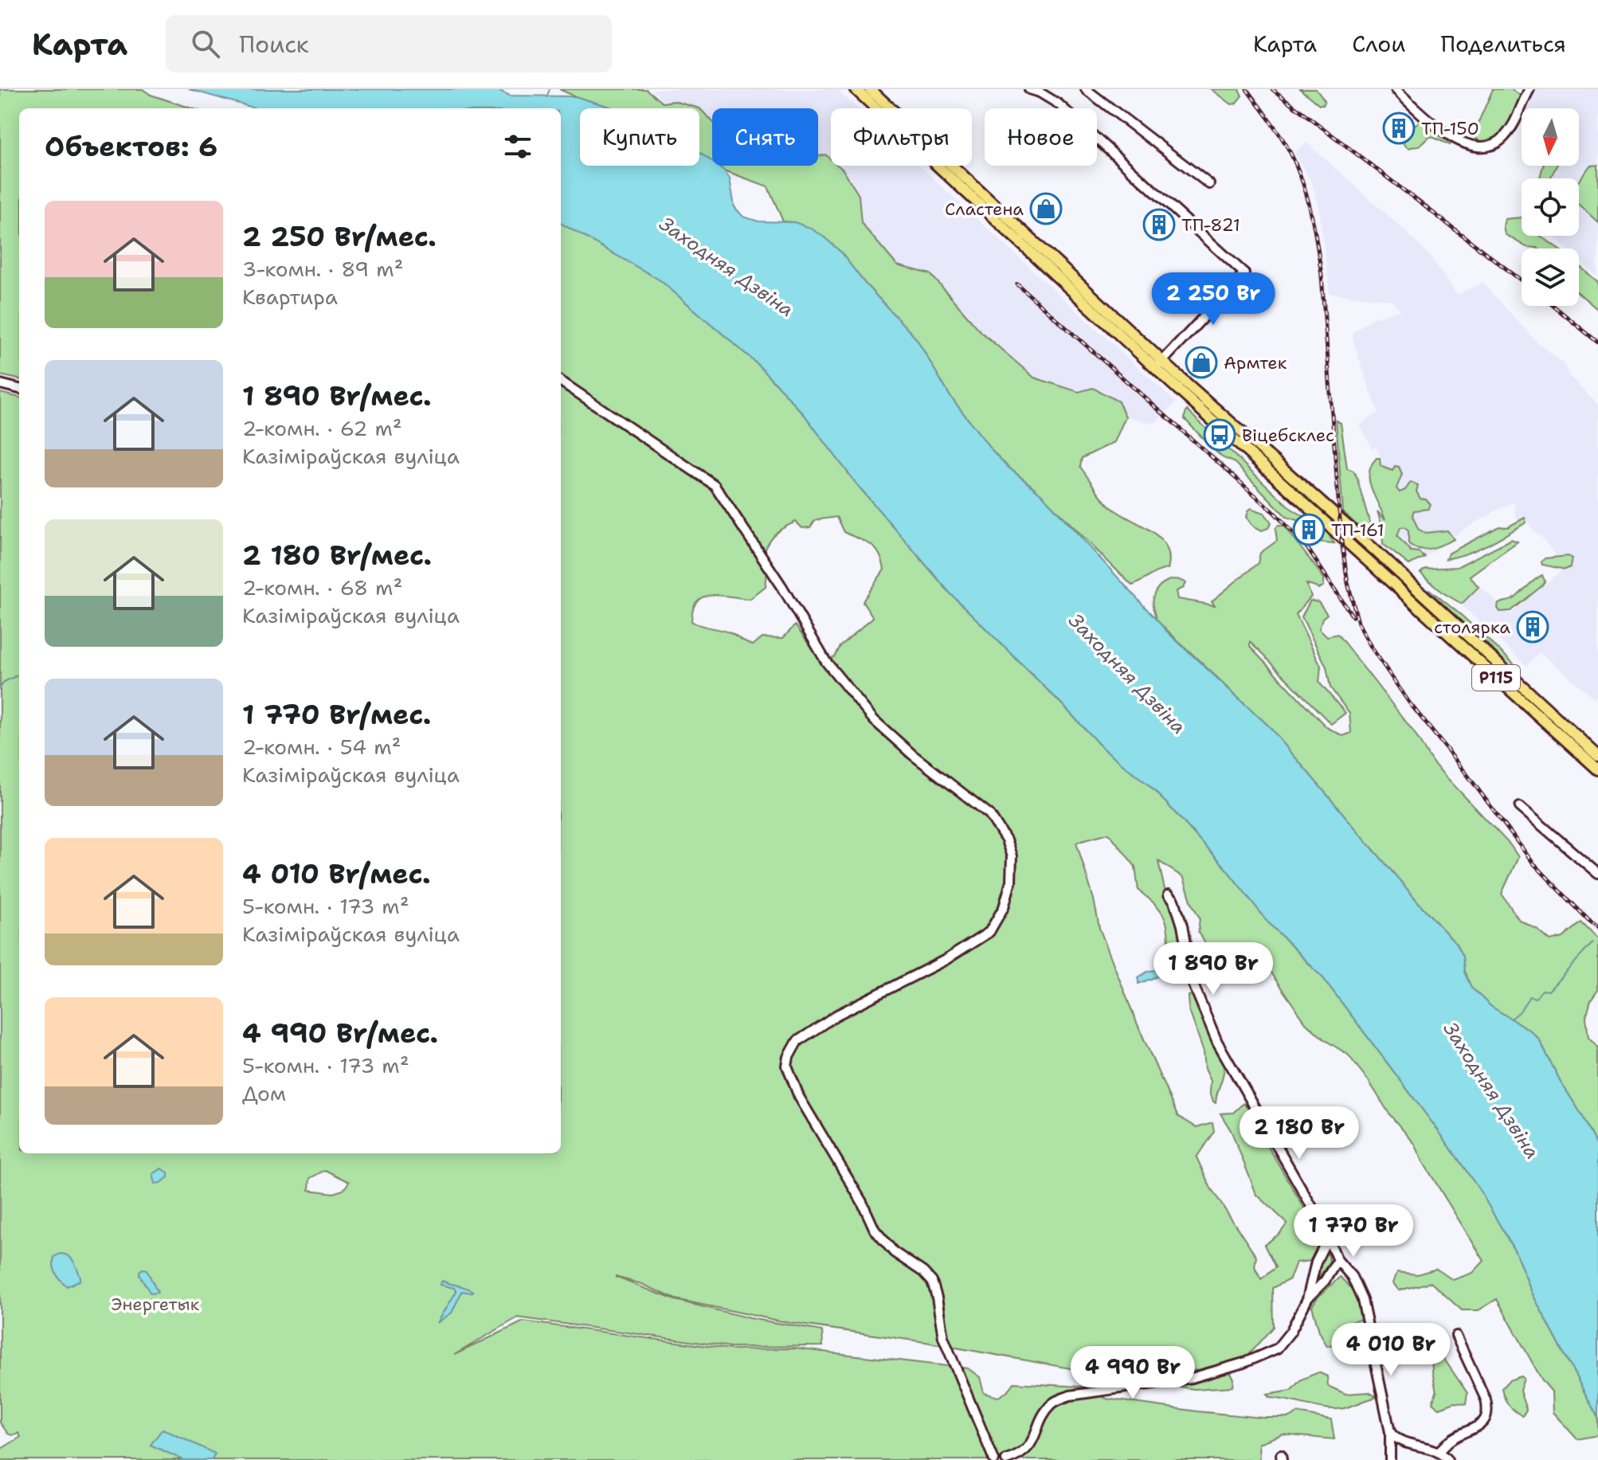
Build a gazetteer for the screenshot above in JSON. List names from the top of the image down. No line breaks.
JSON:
{"streets":{"main road":["Р115"]},"water":["Заходняя Дзвіна"],"parks":["Энергетык"],"places":{"building":["ТП-150","ТП-821","ТП-161","столярка"],"shop":["Сластена","Армтек"],"bus stop":["Віцебсклес"]},"north":"bottom","page":{"header":"Карта","search":"Поиск","nav":["Карта","Слои","Поделиться"],"chip":["Купить","Снять","Фильтры","Новое"],"heading":"Объектов: 6","list":[{"name":"2 250 Br/мес.","note":"3-комн. · 89 m² · Квартира"},{"name":"1 890 Br/мес.","note":"2-комн. · 62 m² · Казіміраўская вуліца"},{"name":"2 180 Br/мес.","note":"2-комн. · 68 m² · Казіміраўская вуліца"},{"name":"1 770 Br/мес.","note":"2-комн. · 54 m² · Казіміраўская вуліца"},{"name":"4 010 Br/мес.","note":"5-комн. · 173 m² · Казіміраўская вуліца"},{"name":"4 990 Br/мес.","note":"5-комн. · 173 m² · Дом"}],"price":["2 250 Br","1 890 Br","2 180 Br","1 770 Br","4 010 Br","4 990 Br"]}}
